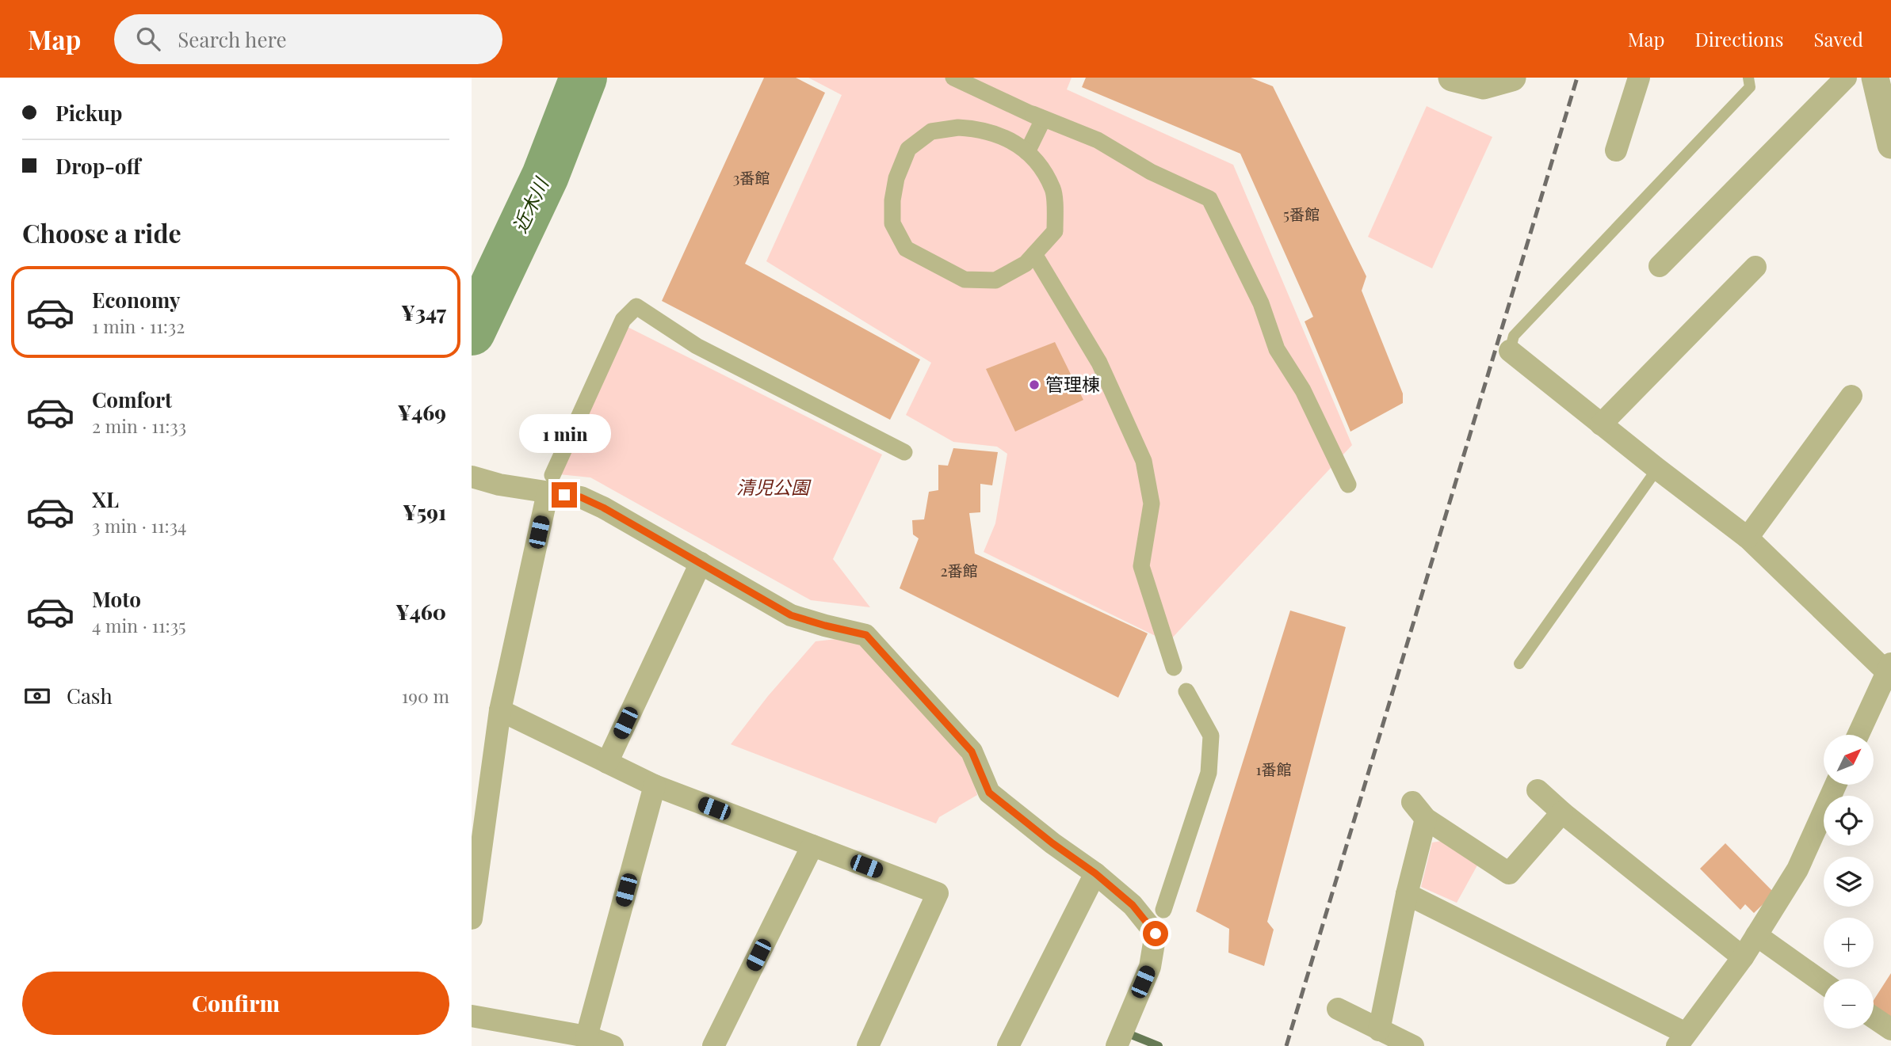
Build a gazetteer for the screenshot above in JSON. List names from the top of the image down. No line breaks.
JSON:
{"water":["近木川"],"parks":["清児公園"],"places":["管理棟"],"house_numbers":["3番館","5番館","2番館","1番館"],"north":"top right","page":{"header":"Map","search":"Search here","nav":["Map","Directions","Saved"],"banner":["Pickup","Drop-off"],"heading":"Choose a ride","list":[{"name":"Economy","note":"1 min · 11:32","value":"¥347"},{"name":"Comfort","note":"2 min · 11:33","value":"¥469"},{"name":"XL","note":"3 min · 11:34","value":"¥591"},{"name":"Moto","note":"4 min · 11:35","value":"¥460"}],"bubble":"1 min","pay":["Cash","190 m"],"map_buttons":["+","−"],"buttons":"Confirm"}}
